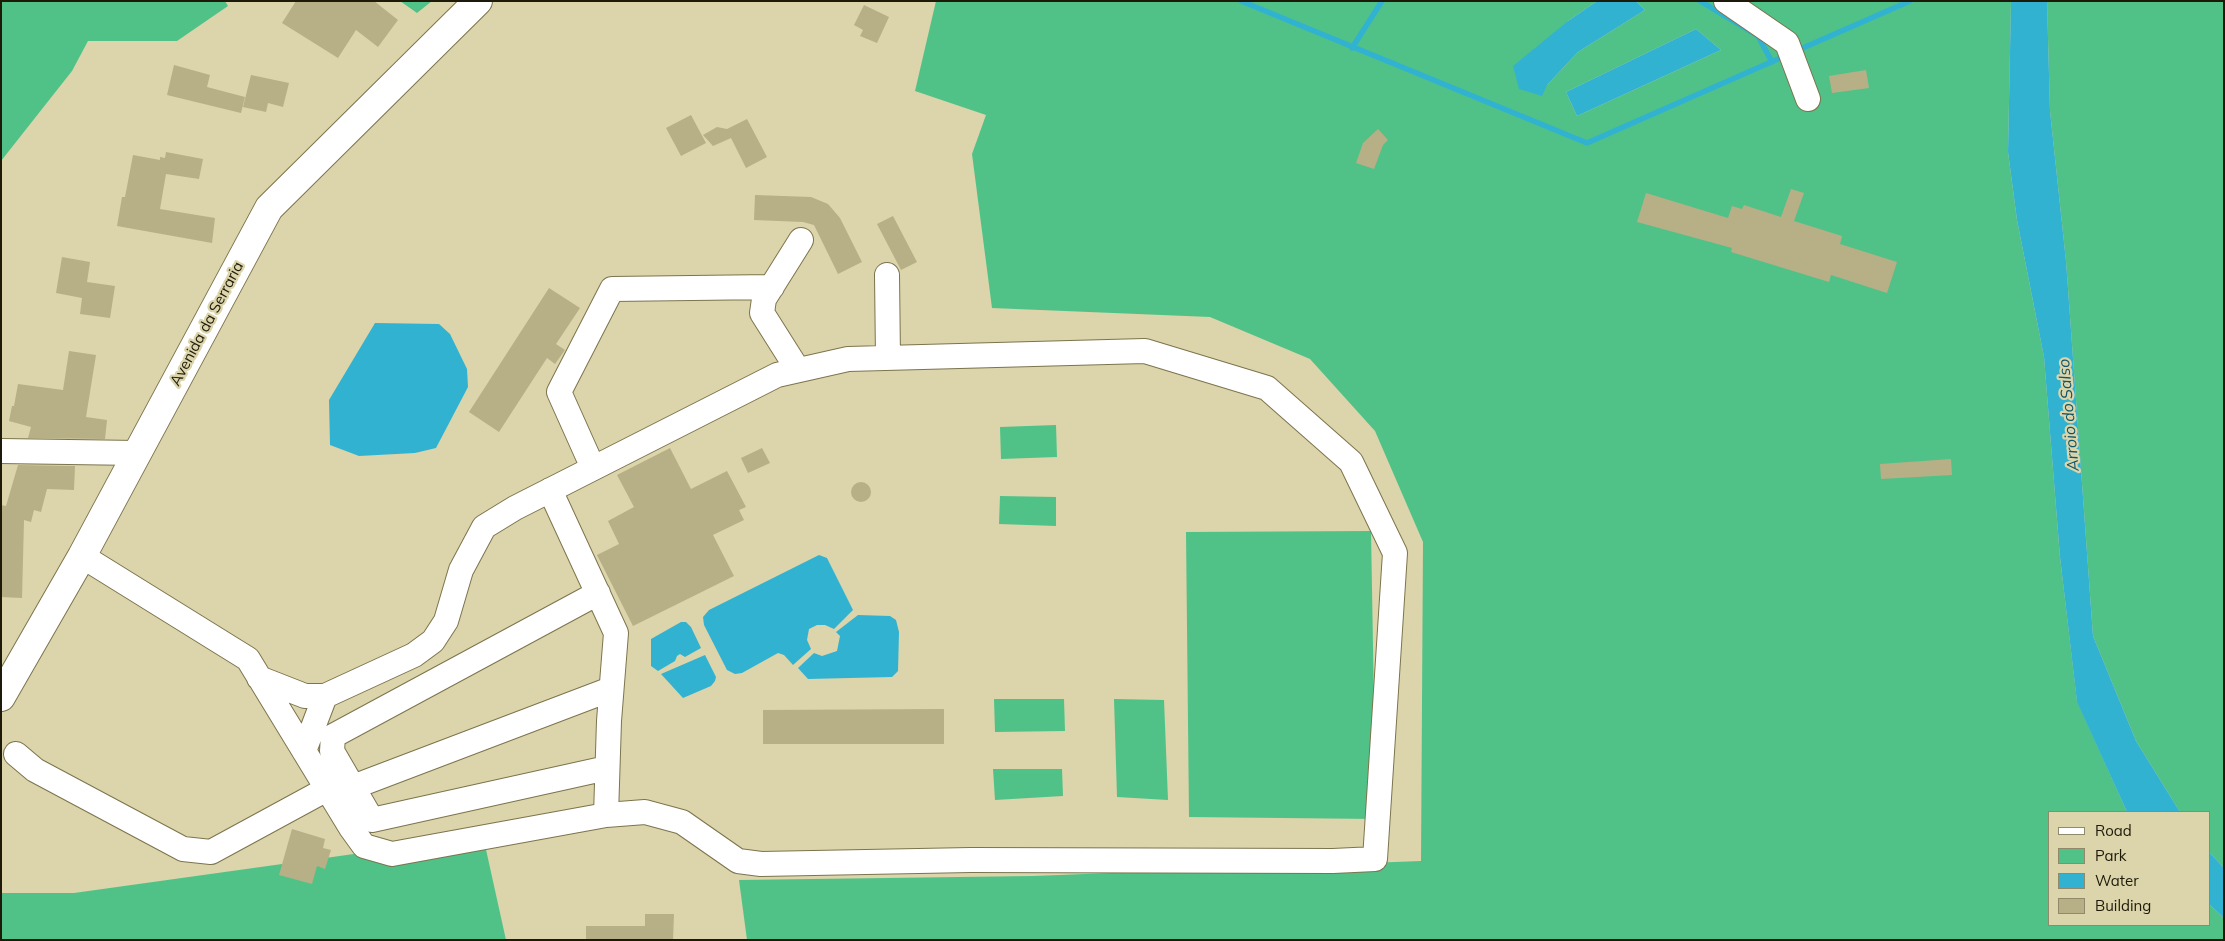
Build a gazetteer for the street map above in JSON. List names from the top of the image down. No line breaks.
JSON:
{"streets":{"main road":["Avenida da Serraria"]},"water":["Arroio do Salso"],"legend":["Road","Park","Water","Building"]}
